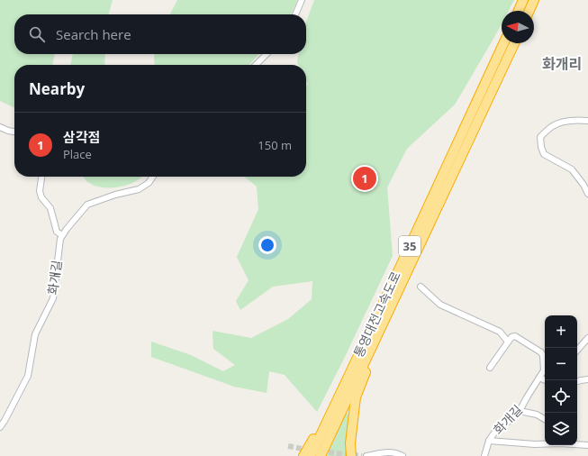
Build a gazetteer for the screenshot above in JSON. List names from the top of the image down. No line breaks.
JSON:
{"streets":{"highway":["35","통영대전고속도로"],"street":["화개길"]},"districts":["화개리"],"north":"left","page":{"search":"Search here","heading":"Nearby","list":[{"mark":"1","name":"삼각점","note":"Place","value":"150 m"}],"pins":"1","map_buttons":["+","−"]}}
